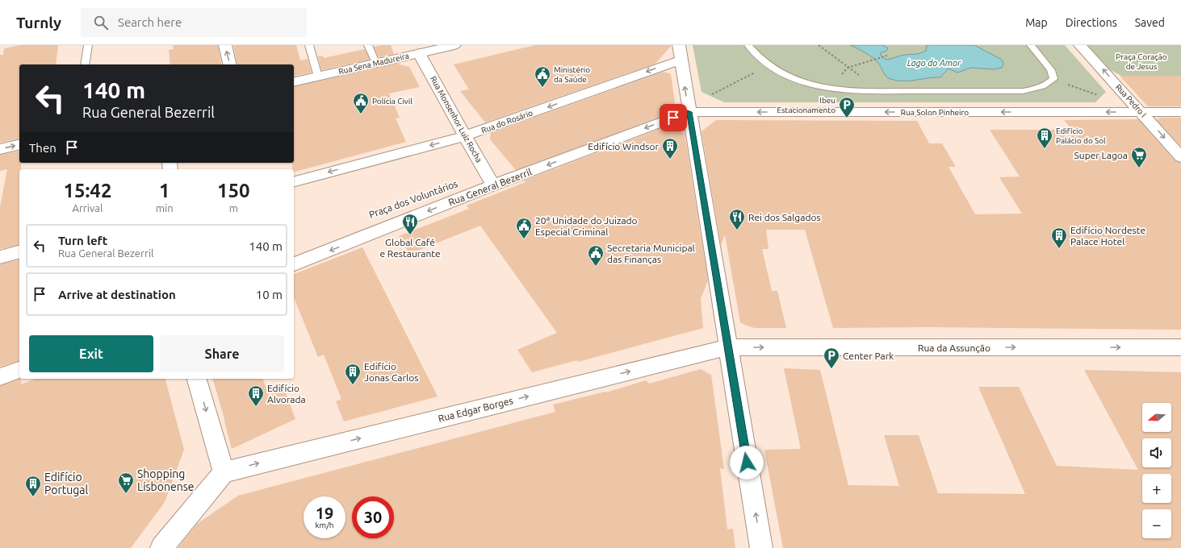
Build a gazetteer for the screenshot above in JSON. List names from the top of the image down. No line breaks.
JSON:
{"streets":{"street":["Rua Sena Madureira","Rua Pedro I","Rua Solon Pinheiro","Rua Monsenhor Luiz Rocha","Rua do Rosário","Rua General Bezerril","Rua da Assunção","Rua Edgar Borges"]},"crossings":[["Rua Sena Madureira","Rua Monsenhor Luiz Rocha"],["Rua Pedro I","Rua Solon Pinheiro"],["Rua Solon Pinheiro","Rua General Bezerril"],["Rua Monsenhor Luiz Rocha","Rua do Rosário"],["Rua Monsenhor Luiz Rocha","Rua General Bezerril"],["Rua da Assunção","Rua Edgar Borges"]],"one_way":["Rua Solon Pinheiro","Rua do Rosário","Rua General Bezerril","Rua da Assunção","Rua Edgar Borges"],"water":["Lago do Amor"],"parks":["Praça Coração de Jesus"],"places":{"public building":["Ministério da Saúde","Polícia Civil","20ª Unidade do Juizado Especial Criminal","Secretaria Municipal das Finanças"],"parking":["Ibeu Estacionamento","Center Park"],"building":["Edifício Palácio do Sol","Edifício Windsor","Edifício Nordeste Palace Hotel","Edifício Jonas Carlos","Edifício Alvorada","Edifício Portugal"],"supermarket":["Super Lagoa","Shopping Lisbonense"],"restaurant":["Rei dos Salgados","Global Café e Restaurante"]},"north":"left","page":{"header":"Turnly","search":"Search here","nav":["Map","Directions","Saved"],"turn":["140 m","Rua General Bezerril"],"then":"Then","eta":["15:42","Arrival","1","min","150","m"],"list":[{"name":"Turn left","note":"Rua General Bezerril","value":"140 m"},{"name":"Arrive at destination","value":"10 m"}],"buttons":["Exit","Share"],"map_buttons":["+","−"],"speed":"19 km/h","limit":"30"}}
